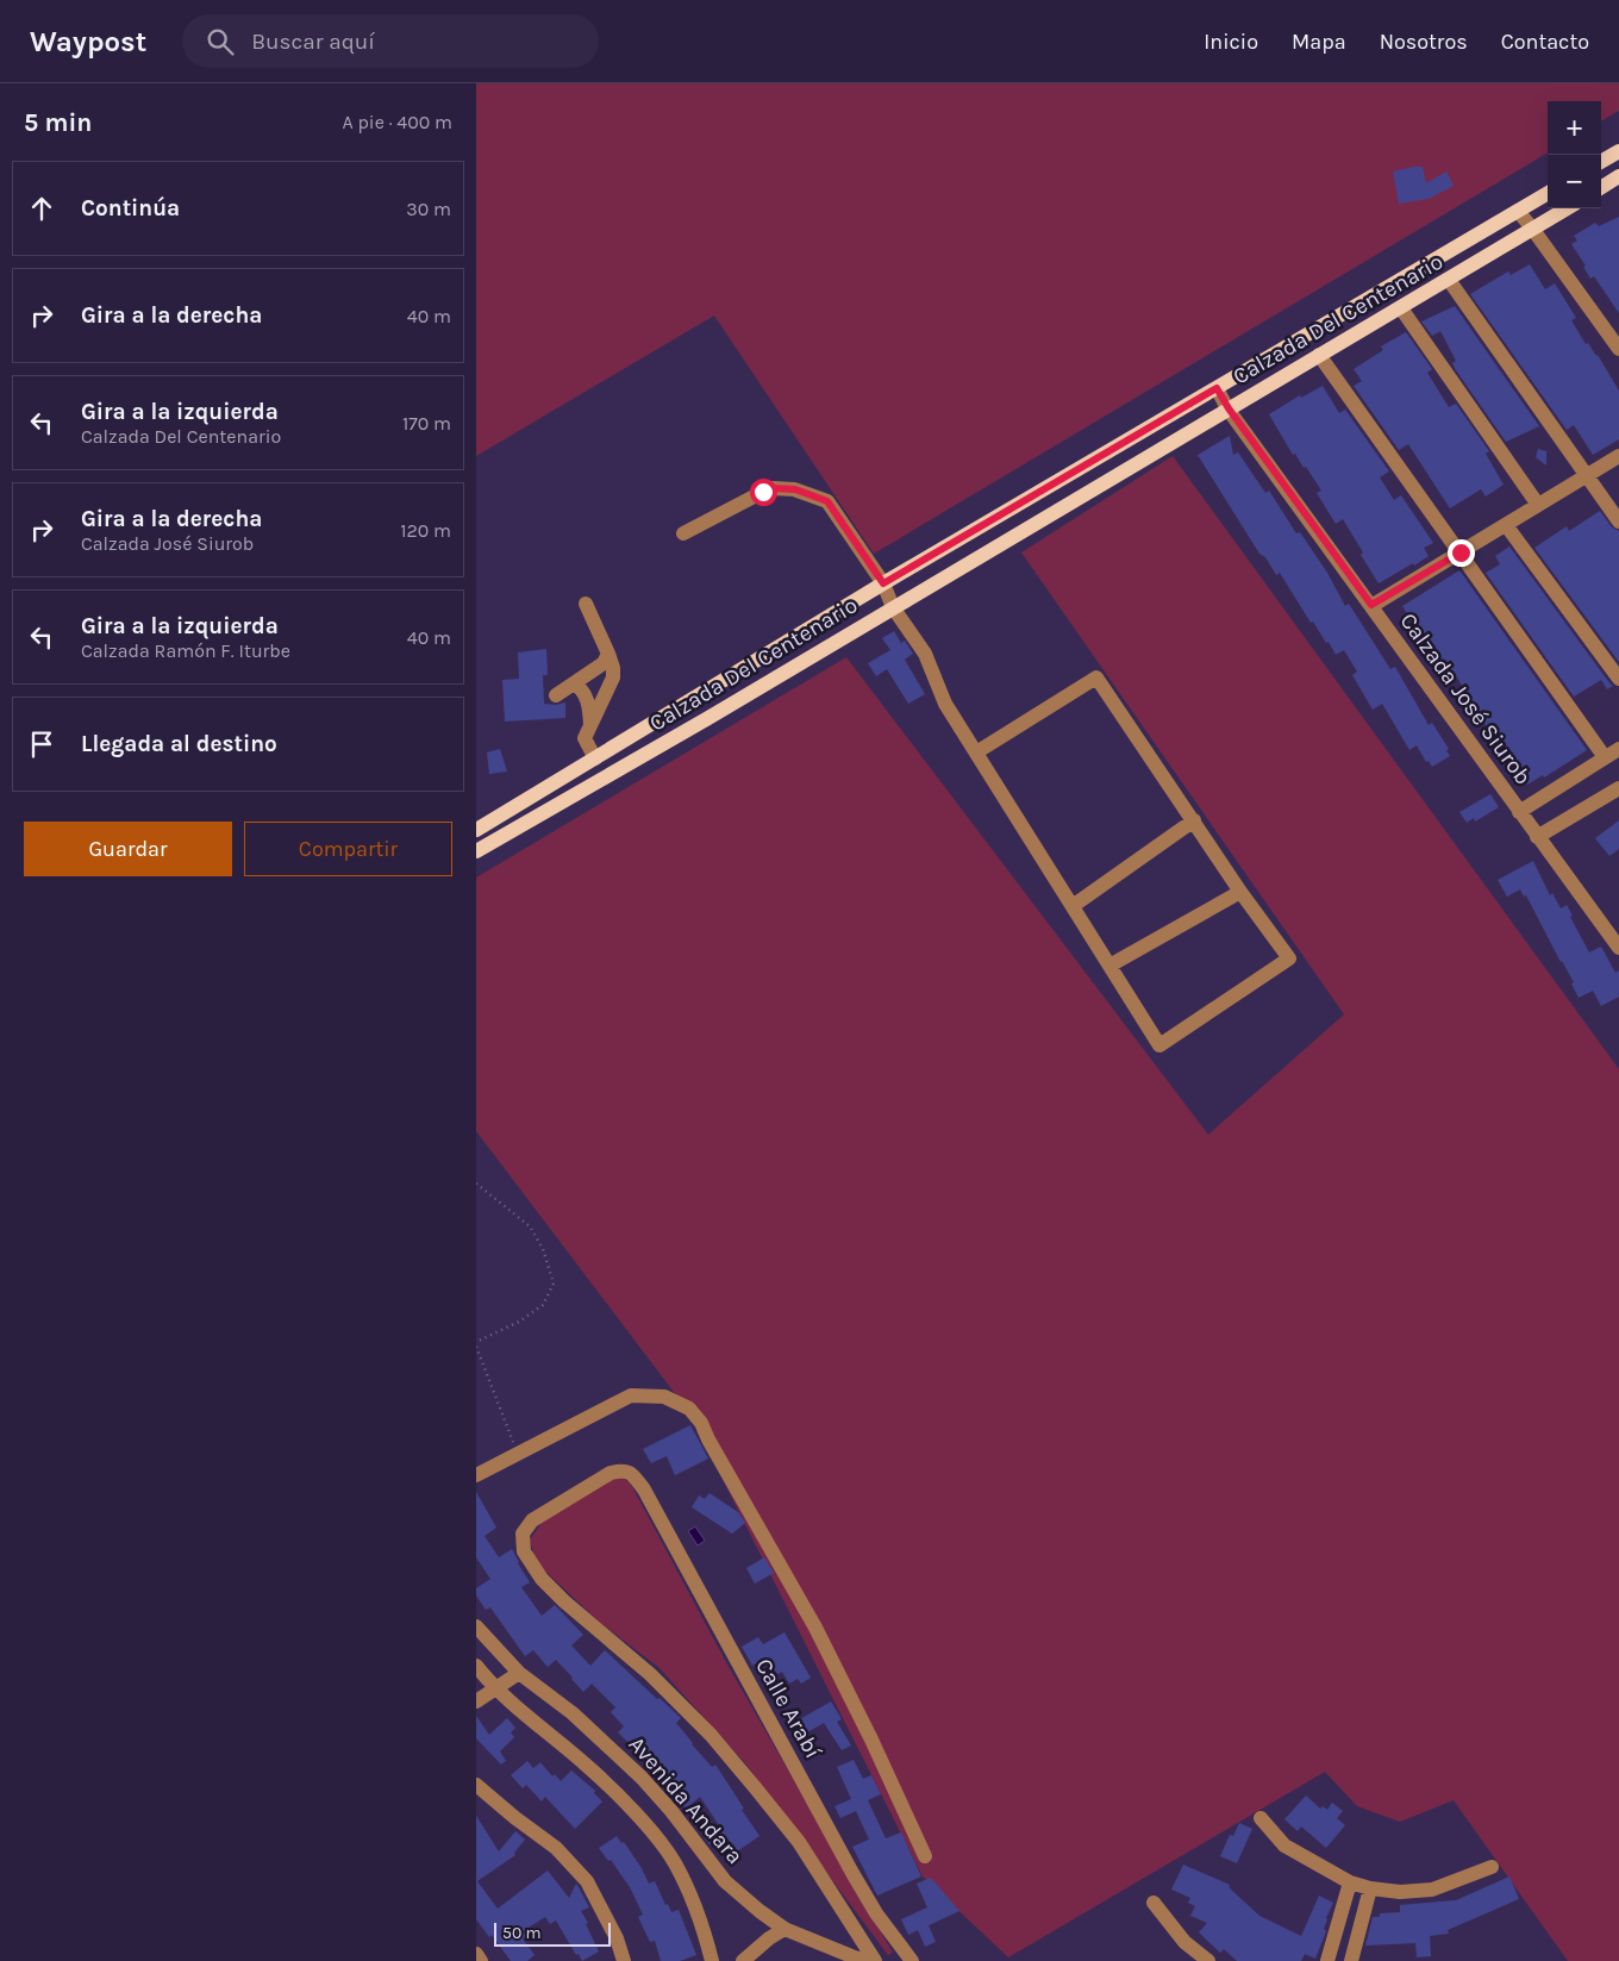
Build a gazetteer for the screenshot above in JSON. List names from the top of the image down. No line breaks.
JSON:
{"streets":{"main road":["Calzada Del Centenario"],"street":["Calzada José Siurob","Calle Arabí","Avenida Andara"]},"crossings":[["Calzada Del Centenario","Calzada José Siurob"],["Calle Arabí","Avenida Andara"]],"scale_bar":"50 m","page":{"header":"Waypost","search":"Buscar aquí","nav":["Inicio","Mapa","Nosotros","Contacto"],"heading":["5 min","A pie · 400 m"],"map_buttons":["+","−"],"list":[["Continúa","30 m"],["Gira a la derecha","40 m"],["Gira a la izquierda","Calzada Del Centenario","170 m"],["Gira a la derecha","Calzada José Siurob","120 m"],["Gira a la izquierda","Calzada Ramón F. Iturbe","40 m"],"Llegada al destino"],"buttons":["Guardar","Compartir"],"scale":"50 m"}}
